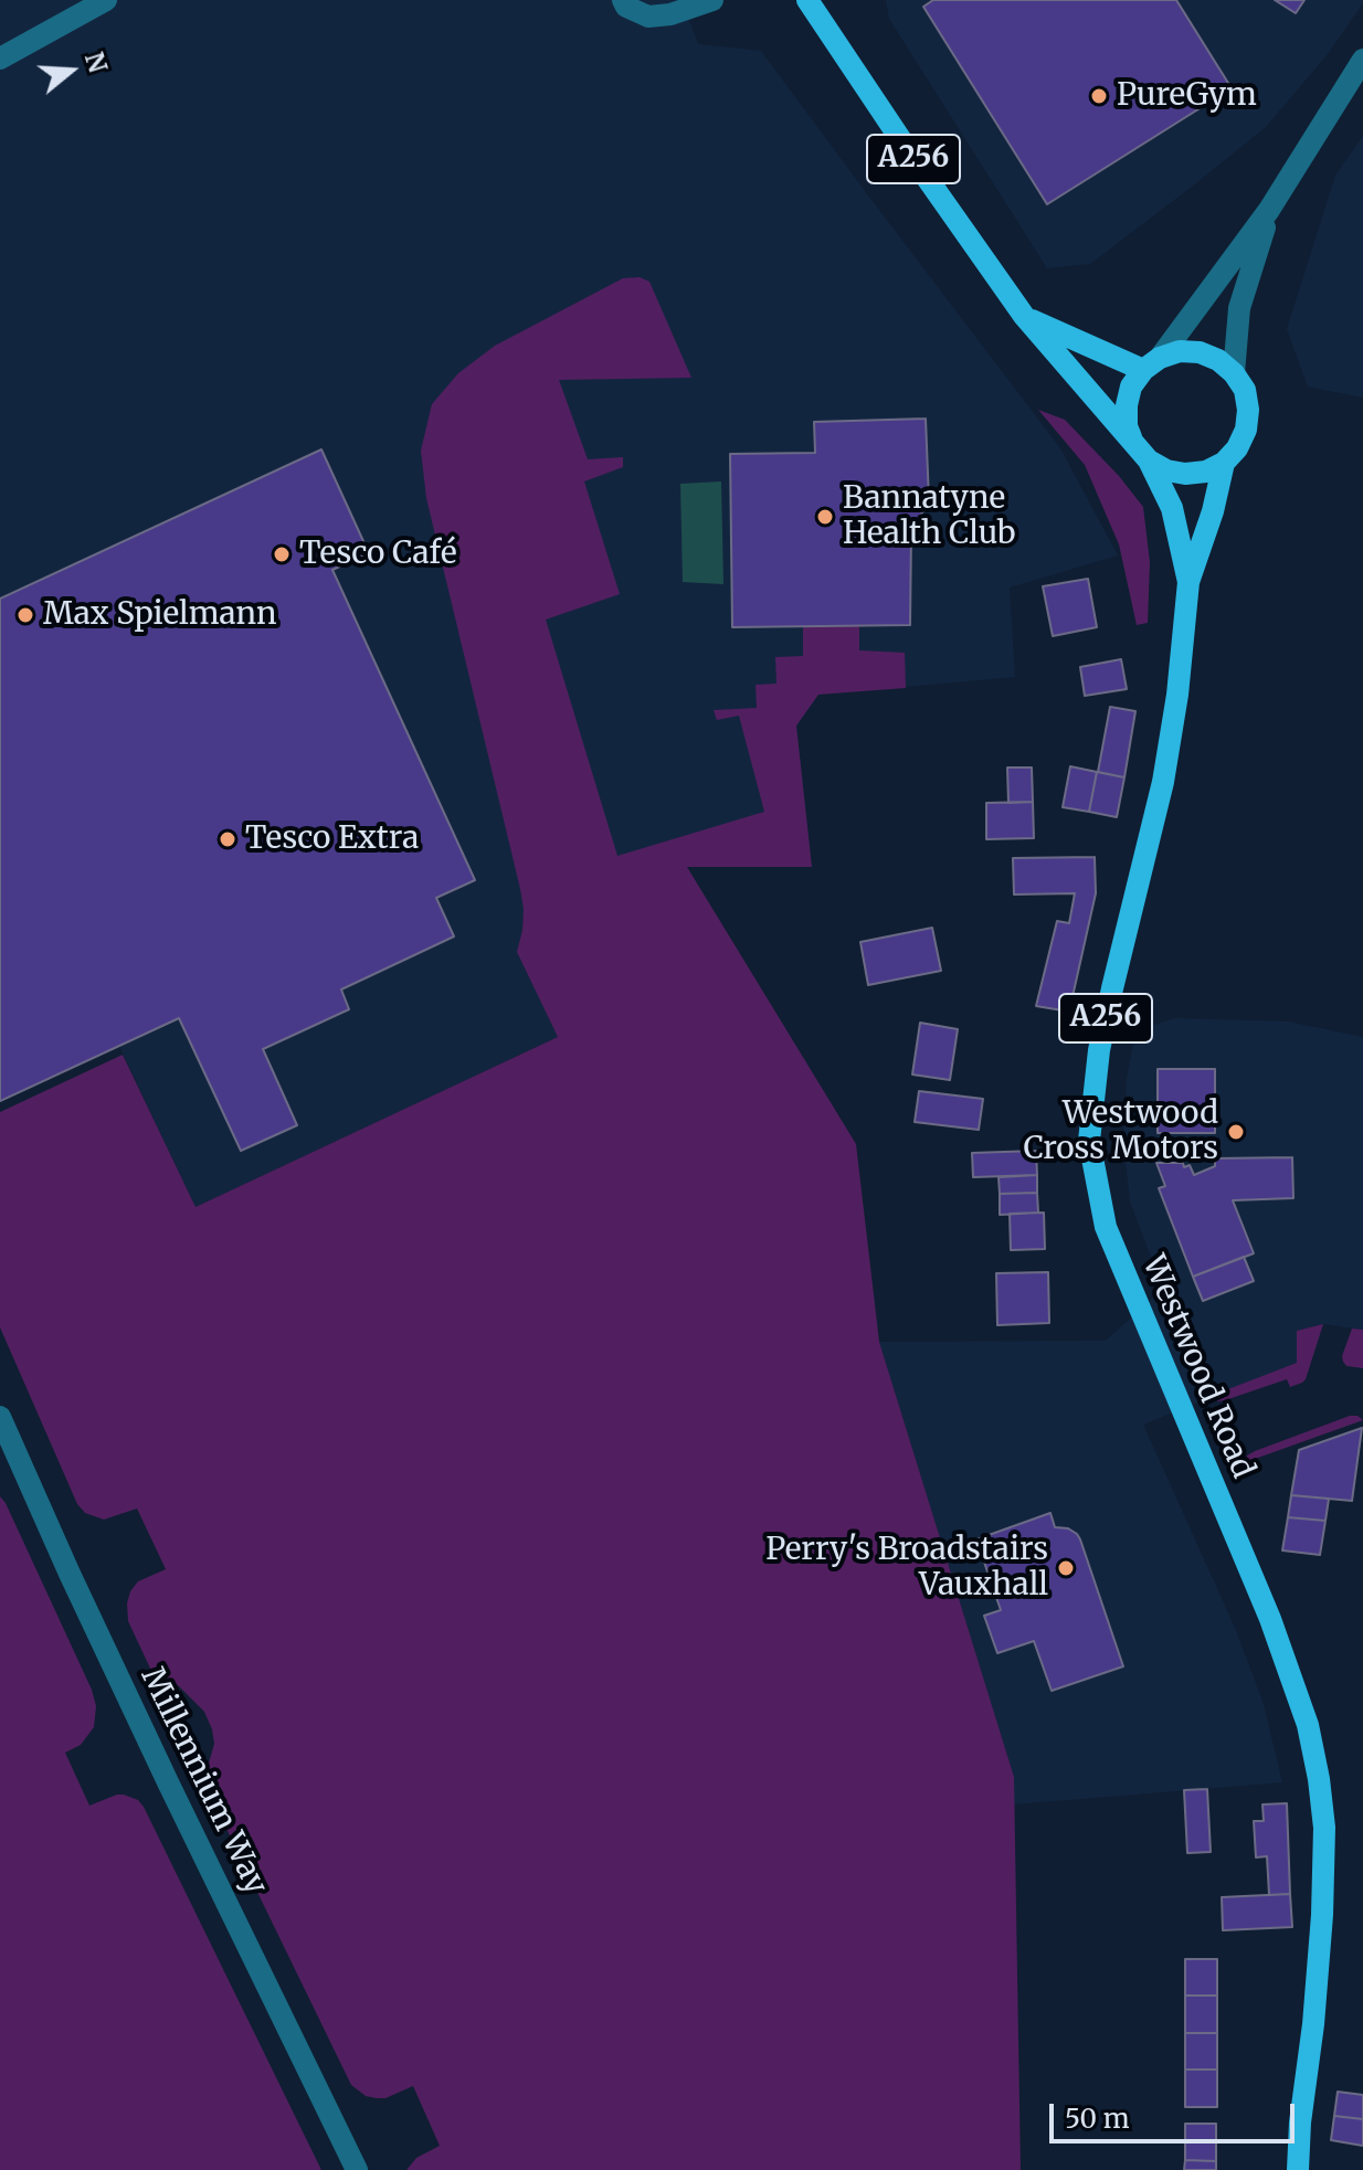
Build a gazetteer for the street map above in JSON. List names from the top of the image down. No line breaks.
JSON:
{"streets":{"main road":["A256","Westwood Road"],"street":["Millennium Way"]},"places":["PureGym","Bannatyne Health Club","Tesco Café","Max Spielmann","Tesco Extra","Westwood Cross Motors","Perry's Broadstairs Vauxhall"],"scale_bar":"50 m","north":"right"}
